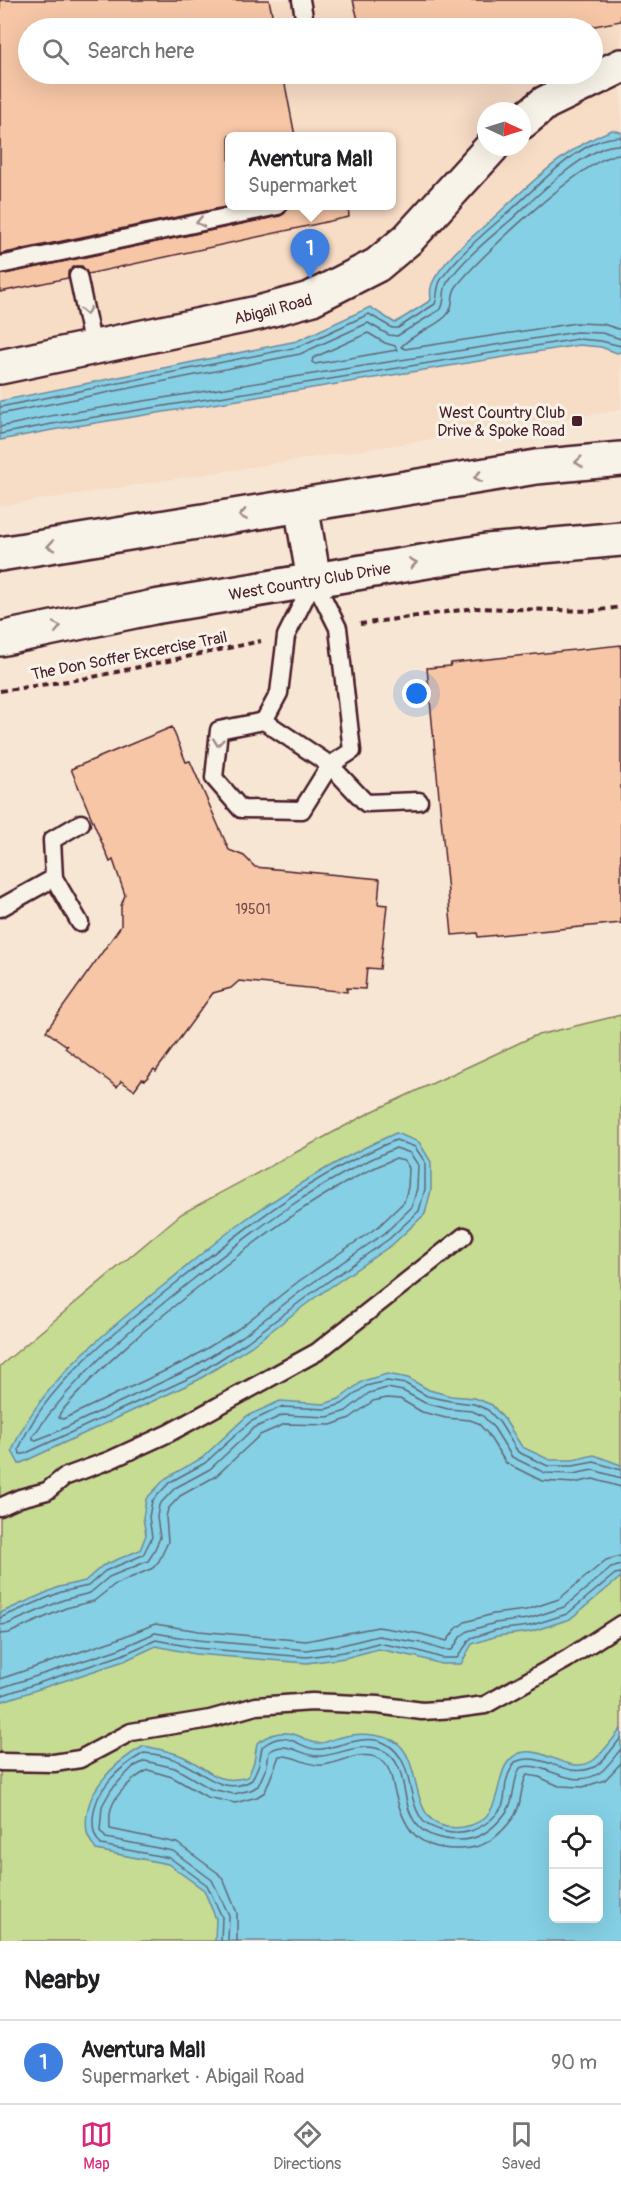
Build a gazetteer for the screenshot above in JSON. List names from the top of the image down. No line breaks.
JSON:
{"streets":{"street":["Abigail Road","West Country Club Drive"],"path":["The Don Soffer Excercise Trail"]},"places":{"transit":["West Country Club Drive & Spoke Road"]},"house_numbers":["19501"],"north":"right","page":{"search":"Search here","popup":["Aventura Mall","Supermarket"],"pins":"1","heading":"Nearby","list":[{"mark":"1","name":"Aventura Mall","note":"Supermarket · Abigail Road","value":"90 m"}],"nav":["Map","Directions","Saved"]}}
